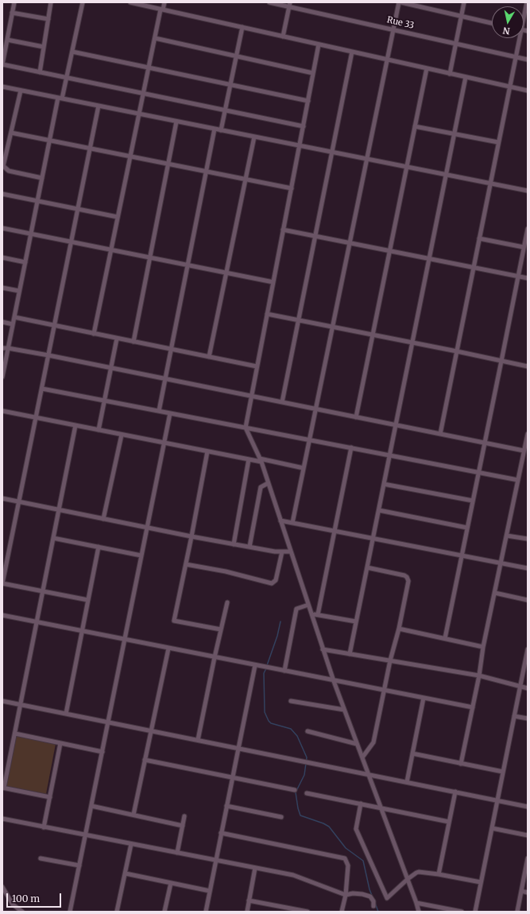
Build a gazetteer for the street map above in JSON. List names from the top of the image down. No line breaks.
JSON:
{"streets":{"street":["Rue 33"]},"scale_bar":"100 m","north":"bottom"}
